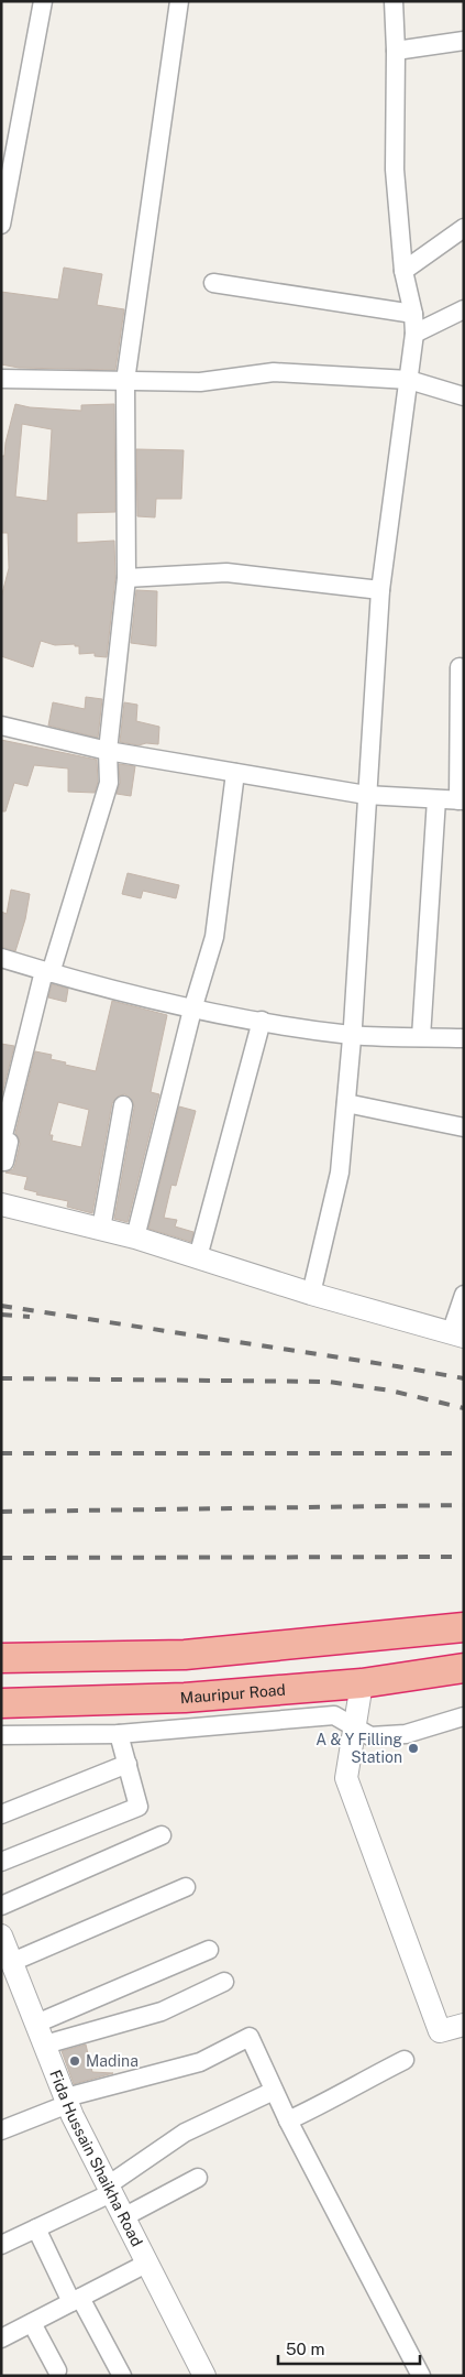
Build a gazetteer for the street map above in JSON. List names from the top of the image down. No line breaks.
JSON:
{"streets":{"highway":["Mauripur Road"],"street":["Fida Hussain Shaikha Road"]},"places":["A & Y Filling Station","Madina"],"scale_bar":"50 m"}
